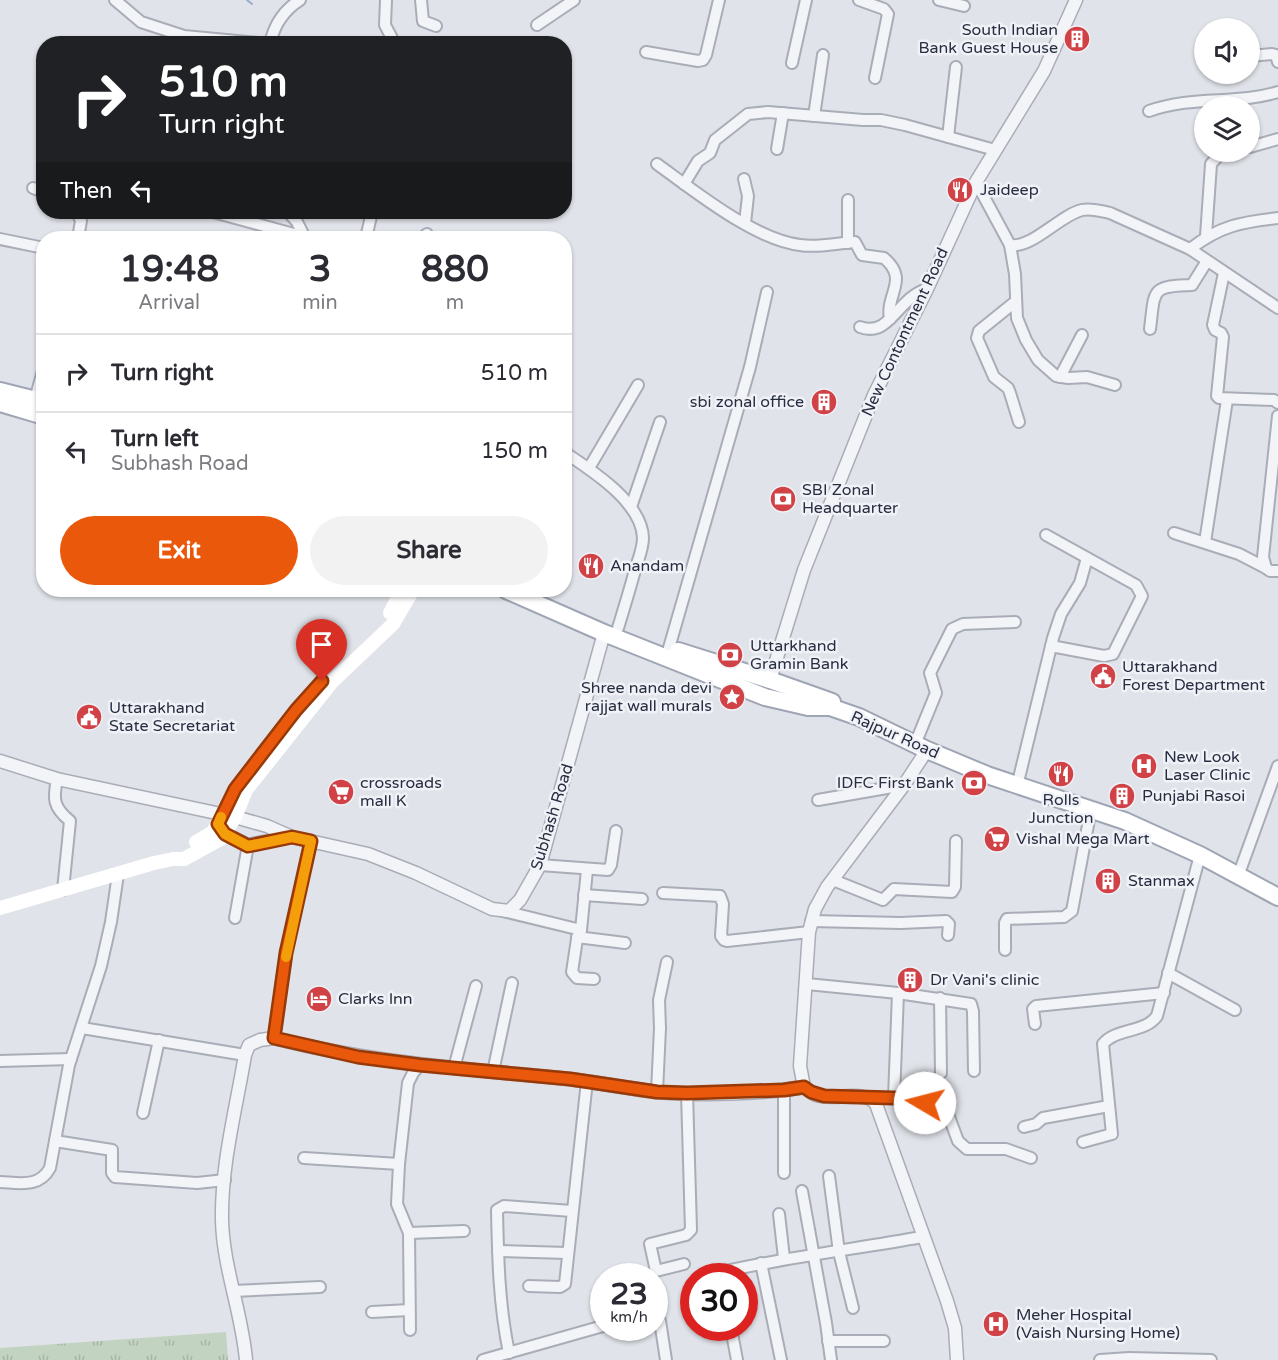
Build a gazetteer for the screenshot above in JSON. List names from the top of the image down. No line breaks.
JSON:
{"streets":{"main road":["Rajpur Road"],"street":["New Contontment Road","Subhash Road"]},"crossings":[["New Contontment Road","Rajpur Road"],["Rajpur Road","Subhash Road"]],"places":{"building":["South Indian Bank Guest House","sbi zonal office","Punjabi Rasoi","Stanmax","Dr Vani's clinic"],"restaurant":["Jaideep","Anandam","Rolls Junction"],"bank":["SBI Zonal Headquarter","Uttarkhand Gramin Bank","IDFC First Bank"],"public building":["Uttarakhand Forest Department","Uttarakhand State Secretariat"],"place":["Shree nanda devi rajjat wall murals"],"hospital":["New Look Laser Clinic","Meher Hospital (Vaish Nursing Home)"],"supermarket":["crossroads mall K","Vishal Mega Mart"],"hotel":["Clarks Inn"]},"page":{"turn":["510 m","Turn right"],"then":"Then","eta":["19:48","Arrival","3","min","880","m"],"list":[{"name":"Turn right","value":"510 m"},{"name":"Turn left","note":"Subhash Road","value":"150 m"}],"buttons":["Exit","Share"],"speed":"23 km/h","limit":"30"}}
